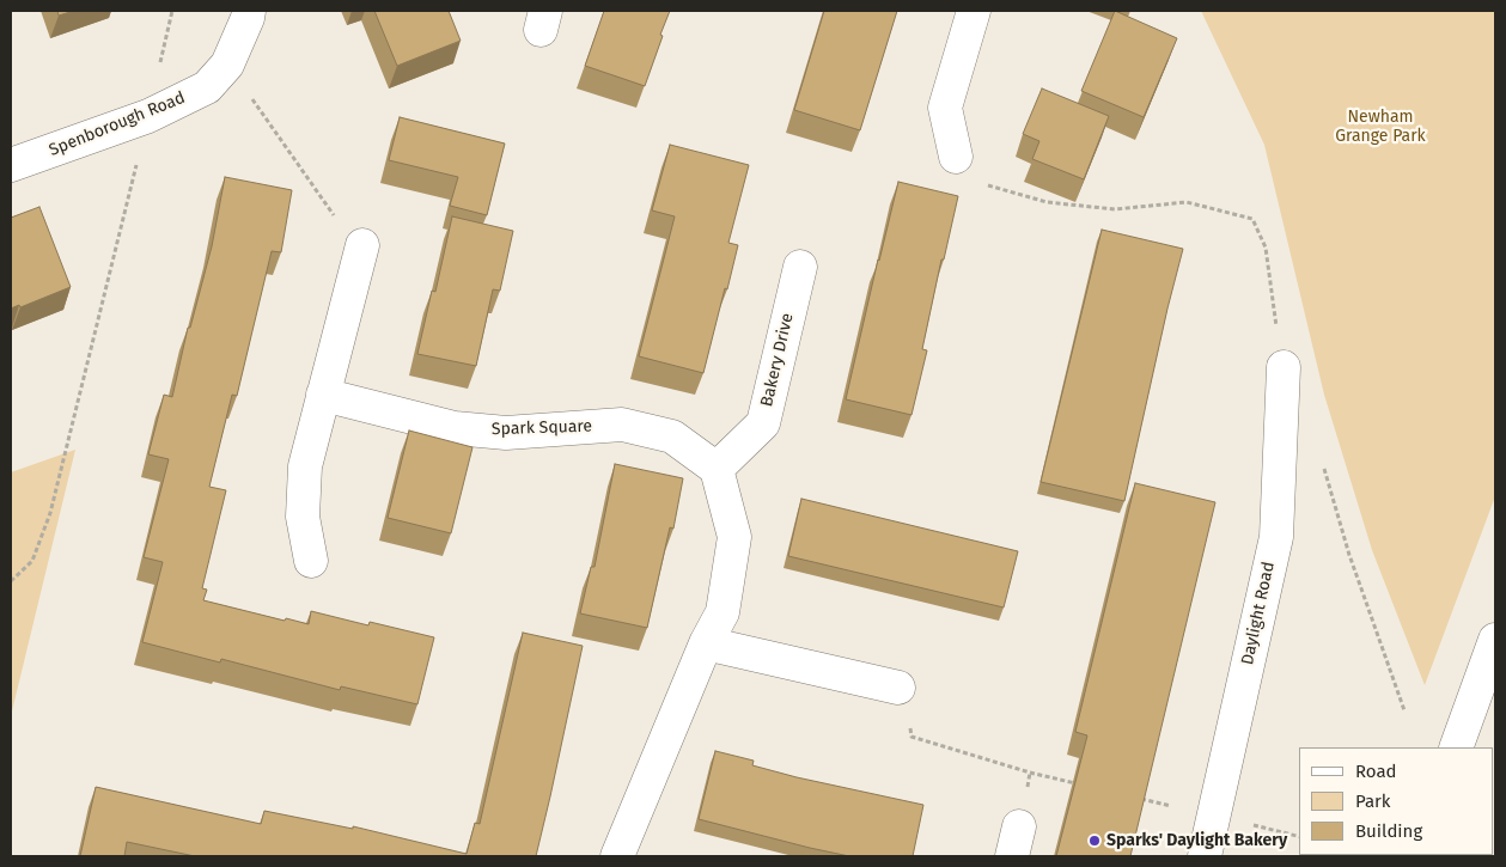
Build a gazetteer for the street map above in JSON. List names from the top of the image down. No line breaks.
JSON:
{"streets":{"street":["Spenborough Road","Bakery Drive","Spark Square","Daylight Road"]},"crossings":[["Bakery Drive","Spark Square"]],"parks":["Newham Grange Park"],"places":["Sparks' Daylight Bakery"],"legend":["Road","Park","Building"]}
